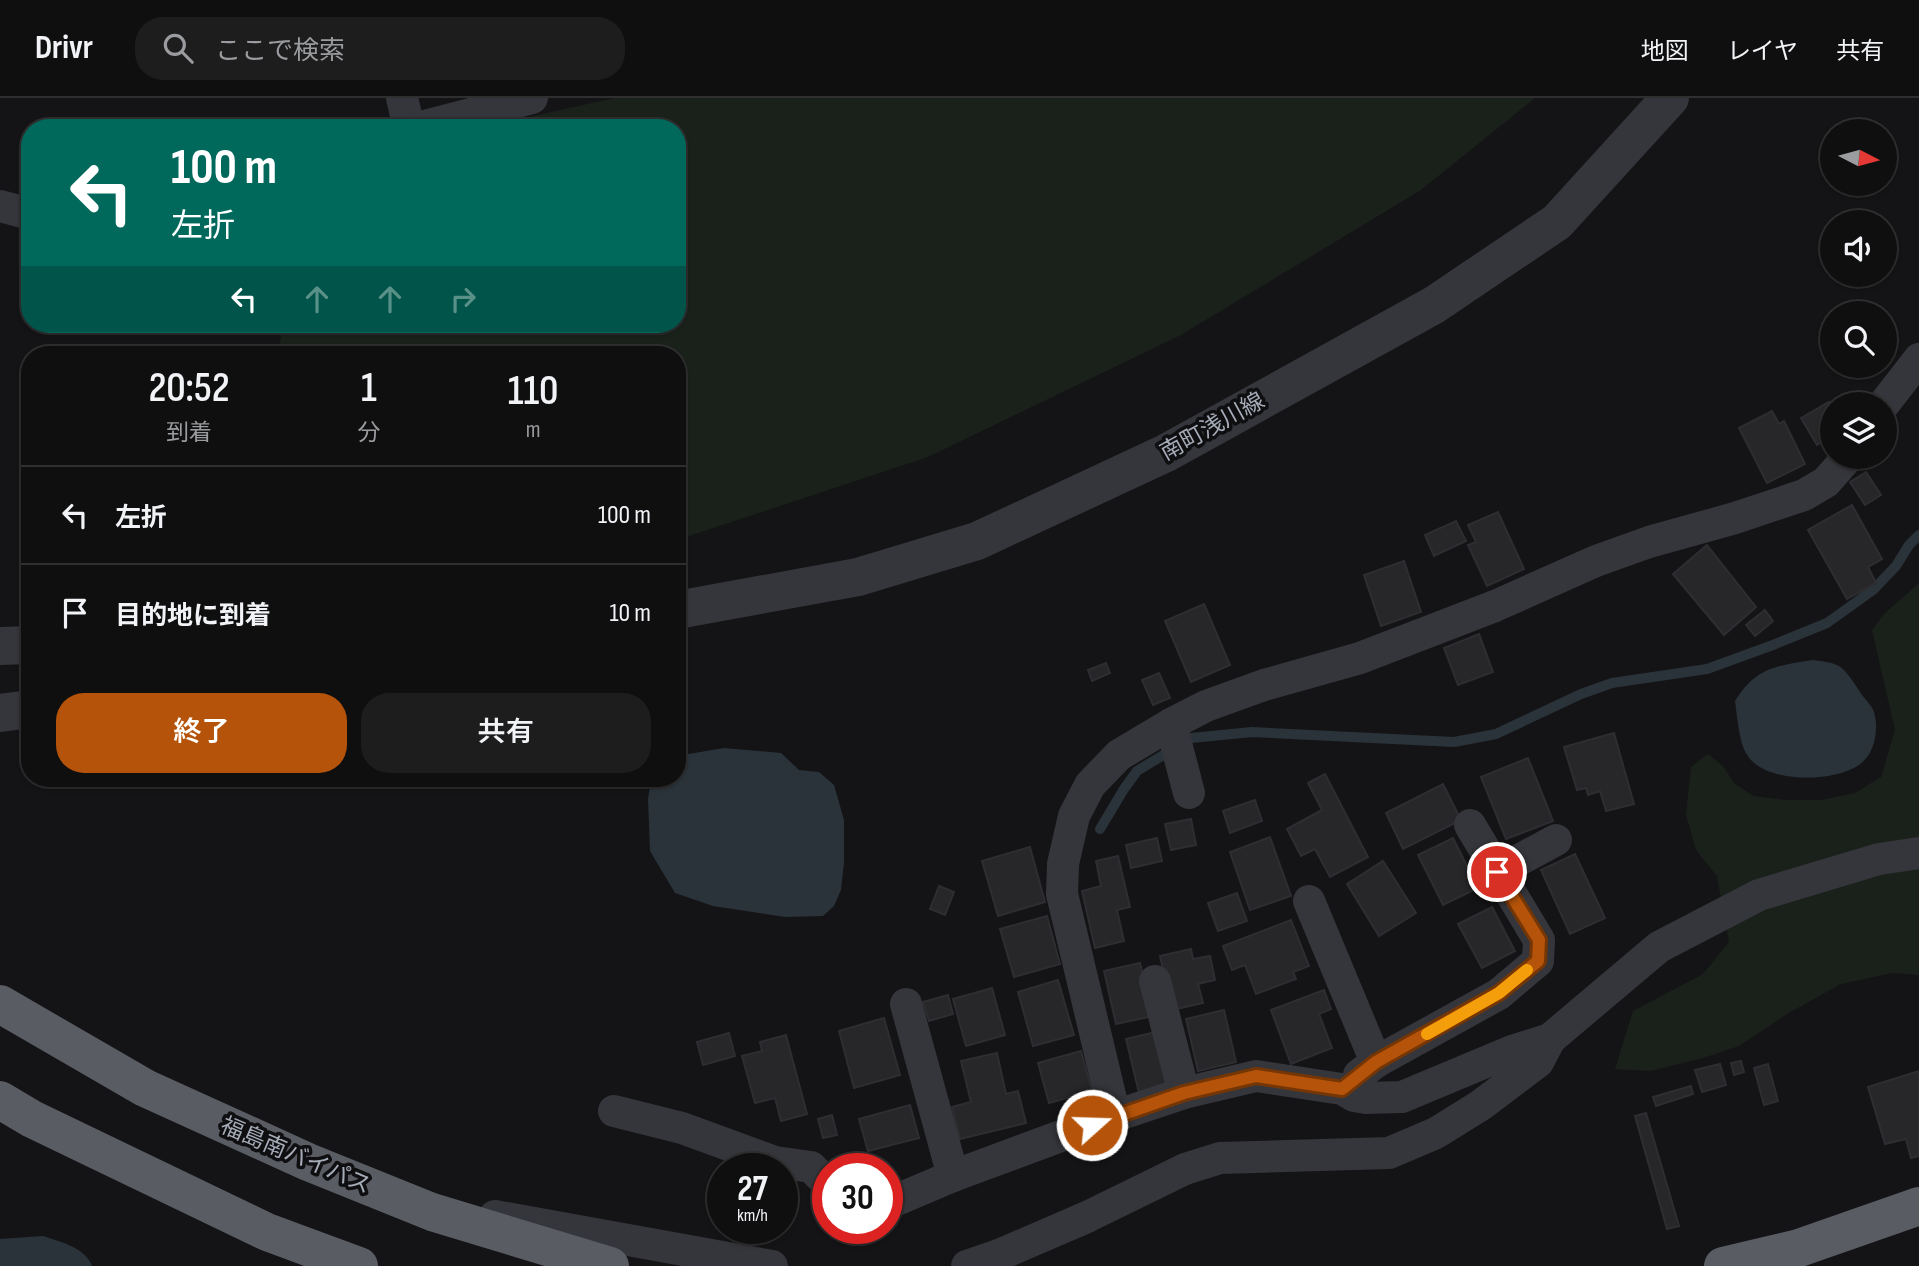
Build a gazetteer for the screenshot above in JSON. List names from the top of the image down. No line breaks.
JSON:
{"streets":{"highway":["福島南バイパス"],"street":["南町浅川線"]},"north":"right","page":{"header":"Drivr","search":"ここで検索","nav":["地図","レイヤ","共有"],"turn":["100 m","左折"],"eta":["20:52","到着","1","分","110","m"],"list":[{"name":"左折","value":"100 m"},{"name":"目的地に到着","value":"10 m"}],"buttons":["終了","共有"],"speed":"27 km/h","limit":"30"}}
